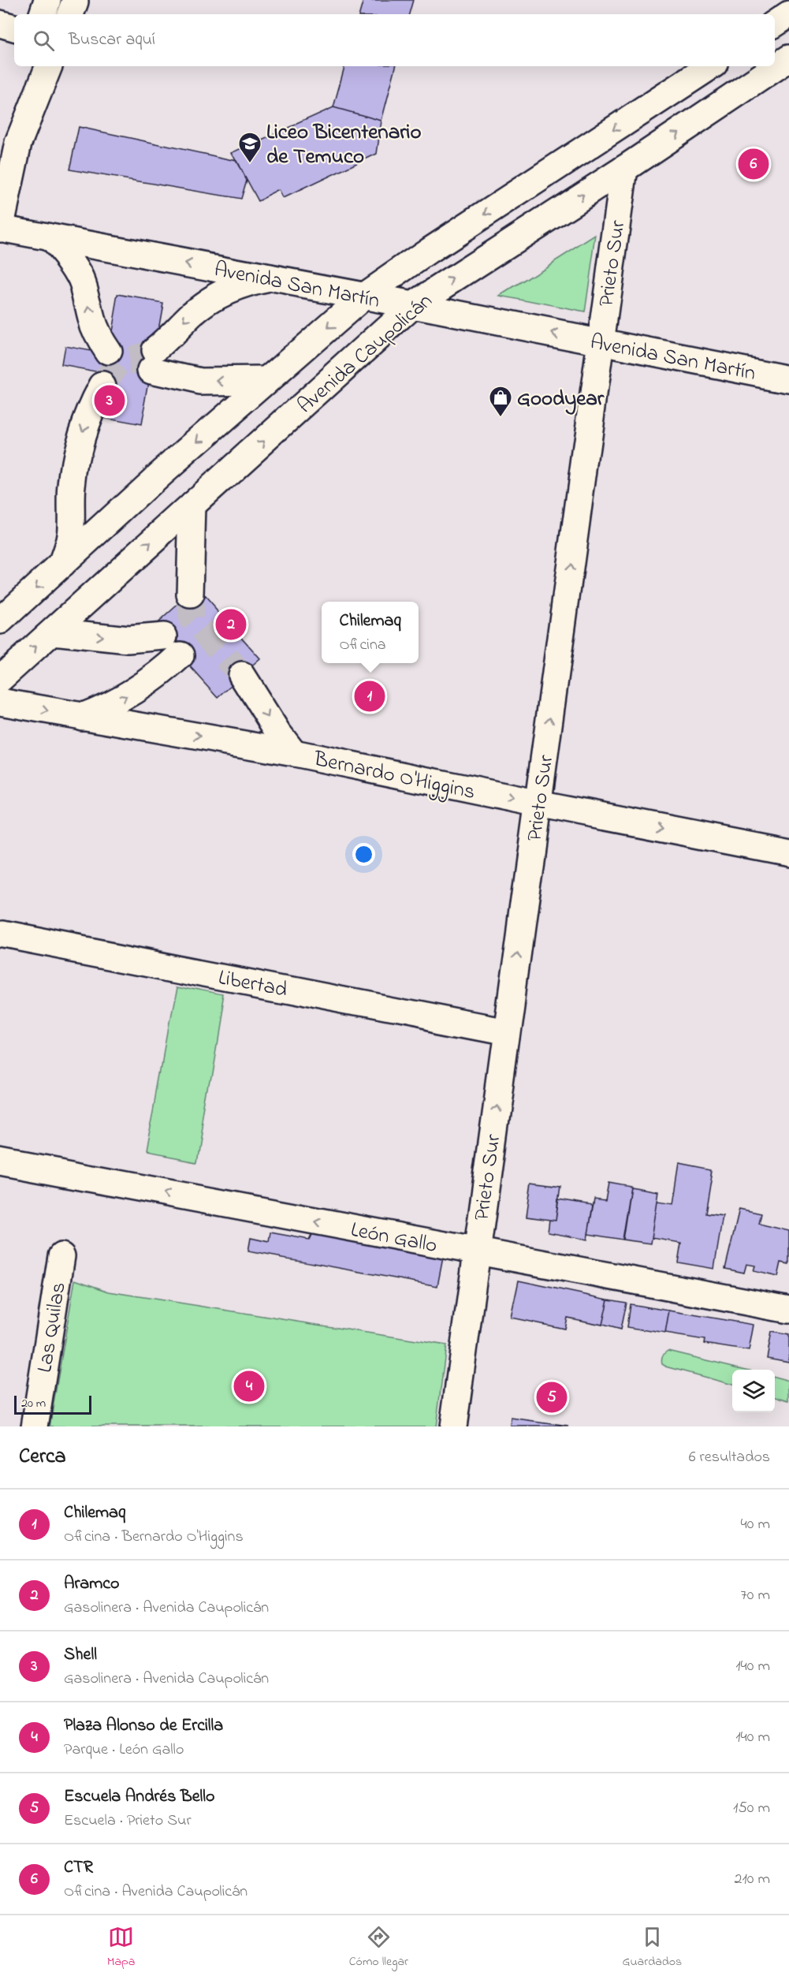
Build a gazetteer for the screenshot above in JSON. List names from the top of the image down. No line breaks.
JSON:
{"streets":{"main road":["Prieto Sur","Avenida San Martín","Avenida Caupolicán","Bernardo O'Higgins","Libertad","León Gallo","Las Quilas"]},"crossings":[["Prieto Sur","Avenida San Martín"],["Prieto Sur","Avenida Caupolicán"],["Prieto Sur","Bernardo O'Higgins"],["Prieto Sur","Libertad"],["Prieto Sur","León Gallo"],["Avenida San Martín","Avenida Caupolicán"]],"one_way":["Prieto Sur","Avenida San Martín","Bernardo O'Higgins","León Gallo"],"places":{"school or university":["Liceo Bicentenario de Temuco"],"shop":["Goodyear"]},"scale_bar":"20 m","page":{"search":"Buscar aquí","pins":["6","3","2","1","4","5"],"popup":["Chilemaq","Oficina"],"scale":"20 m","heading":["Cerca","6 resultados"],"list":[{"mark":"1","name":"Chilemaq","note":"Oficina · Bernardo O'Higgins","value":"40 m"},{"mark":"2","name":"Aramco","note":"Gasolinera · Avenida Caupolicán","value":"70 m"},{"mark":"3","name":"Shell","note":"Gasolinera · Avenida Caupolicán","value":"140 m"},{"mark":"4","name":"Plaza Alonso de Ercilla","note":"Parque · León Gallo","value":"140 m"},{"mark":"5","name":"Escuela Andrés Bello","note":"Escuela · Prieto Sur","value":"150 m"},{"mark":"6","name":"CTR","note":"Oficina · Avenida Caupolicán","value":"210 m"}],"nav":["Mapa","Cómo llegar","Guardados"]}}
